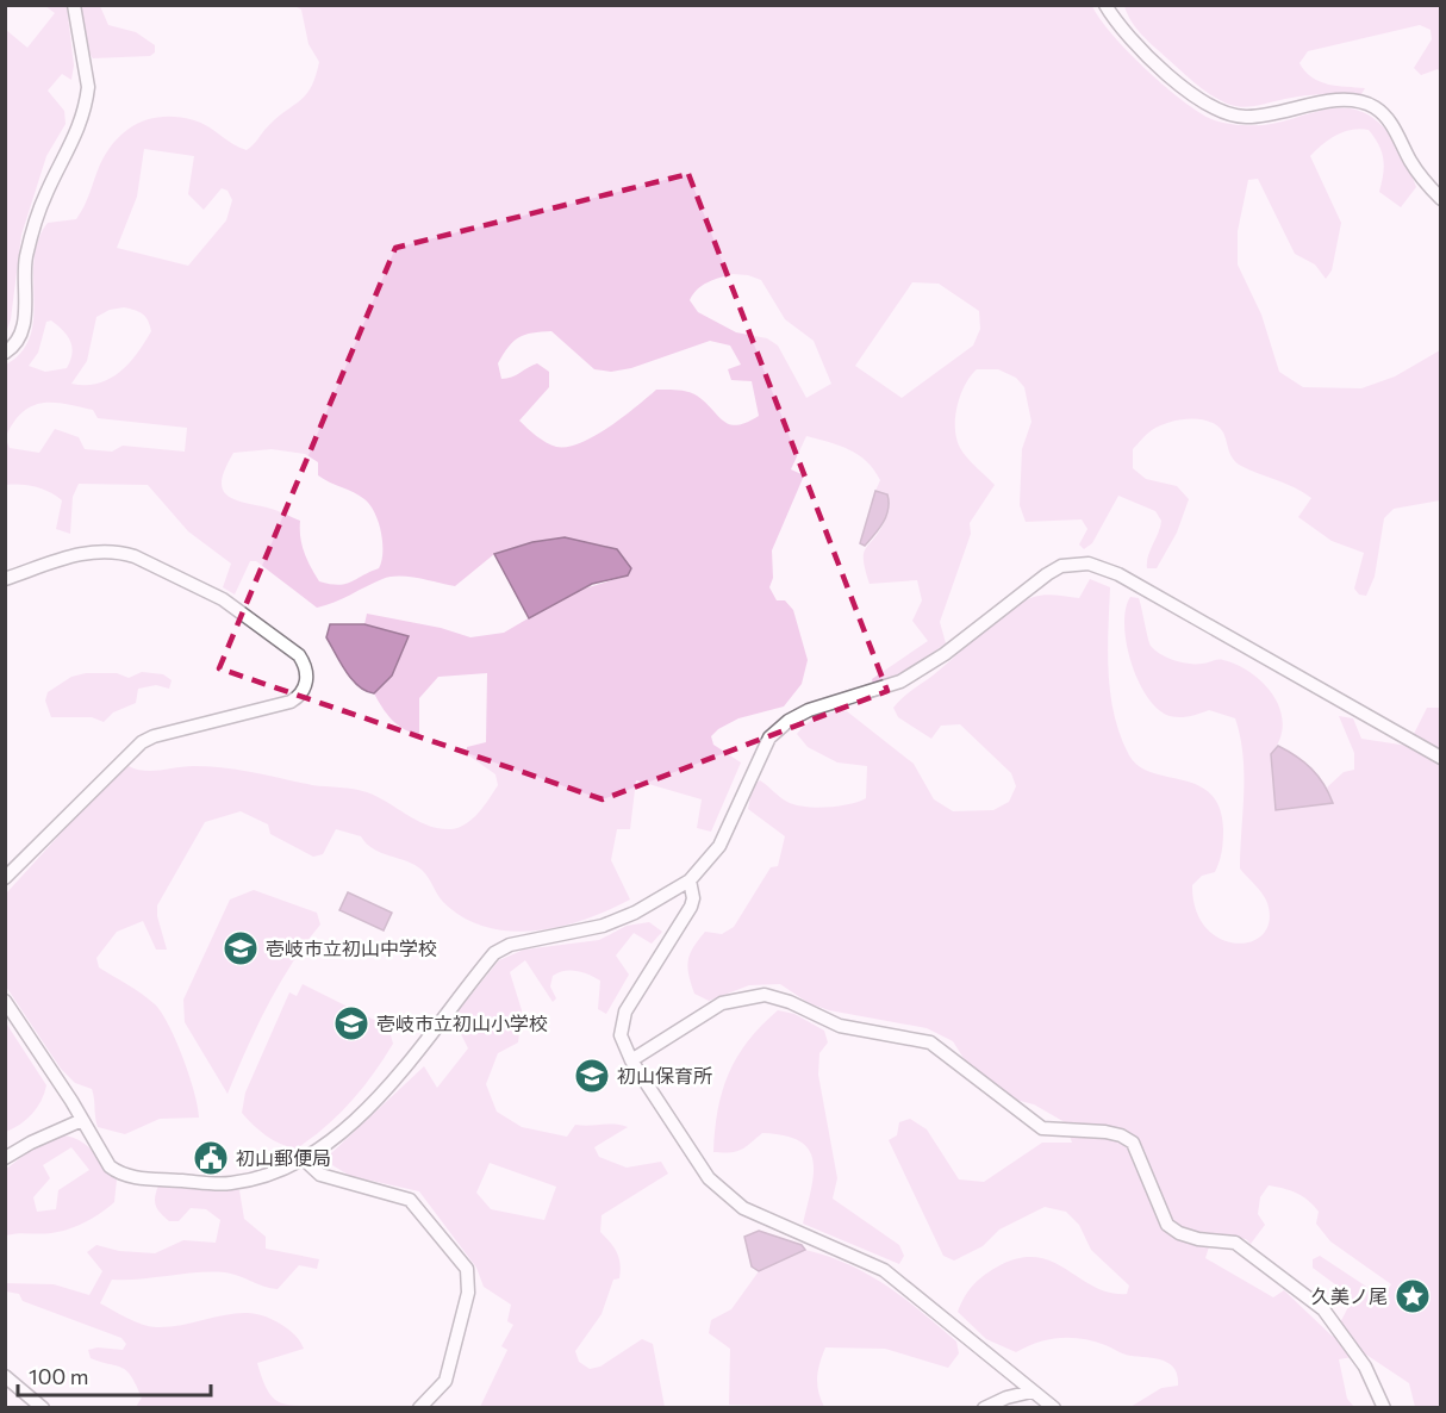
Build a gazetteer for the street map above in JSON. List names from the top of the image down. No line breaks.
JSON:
{"places":{"school or university":["壱岐市立初山中学校","壱岐市立初山小学校","初山保育所"],"public building":["初山郵便局"],"place":["久美ノ尾"]},"scale_bar":"100 m"}
